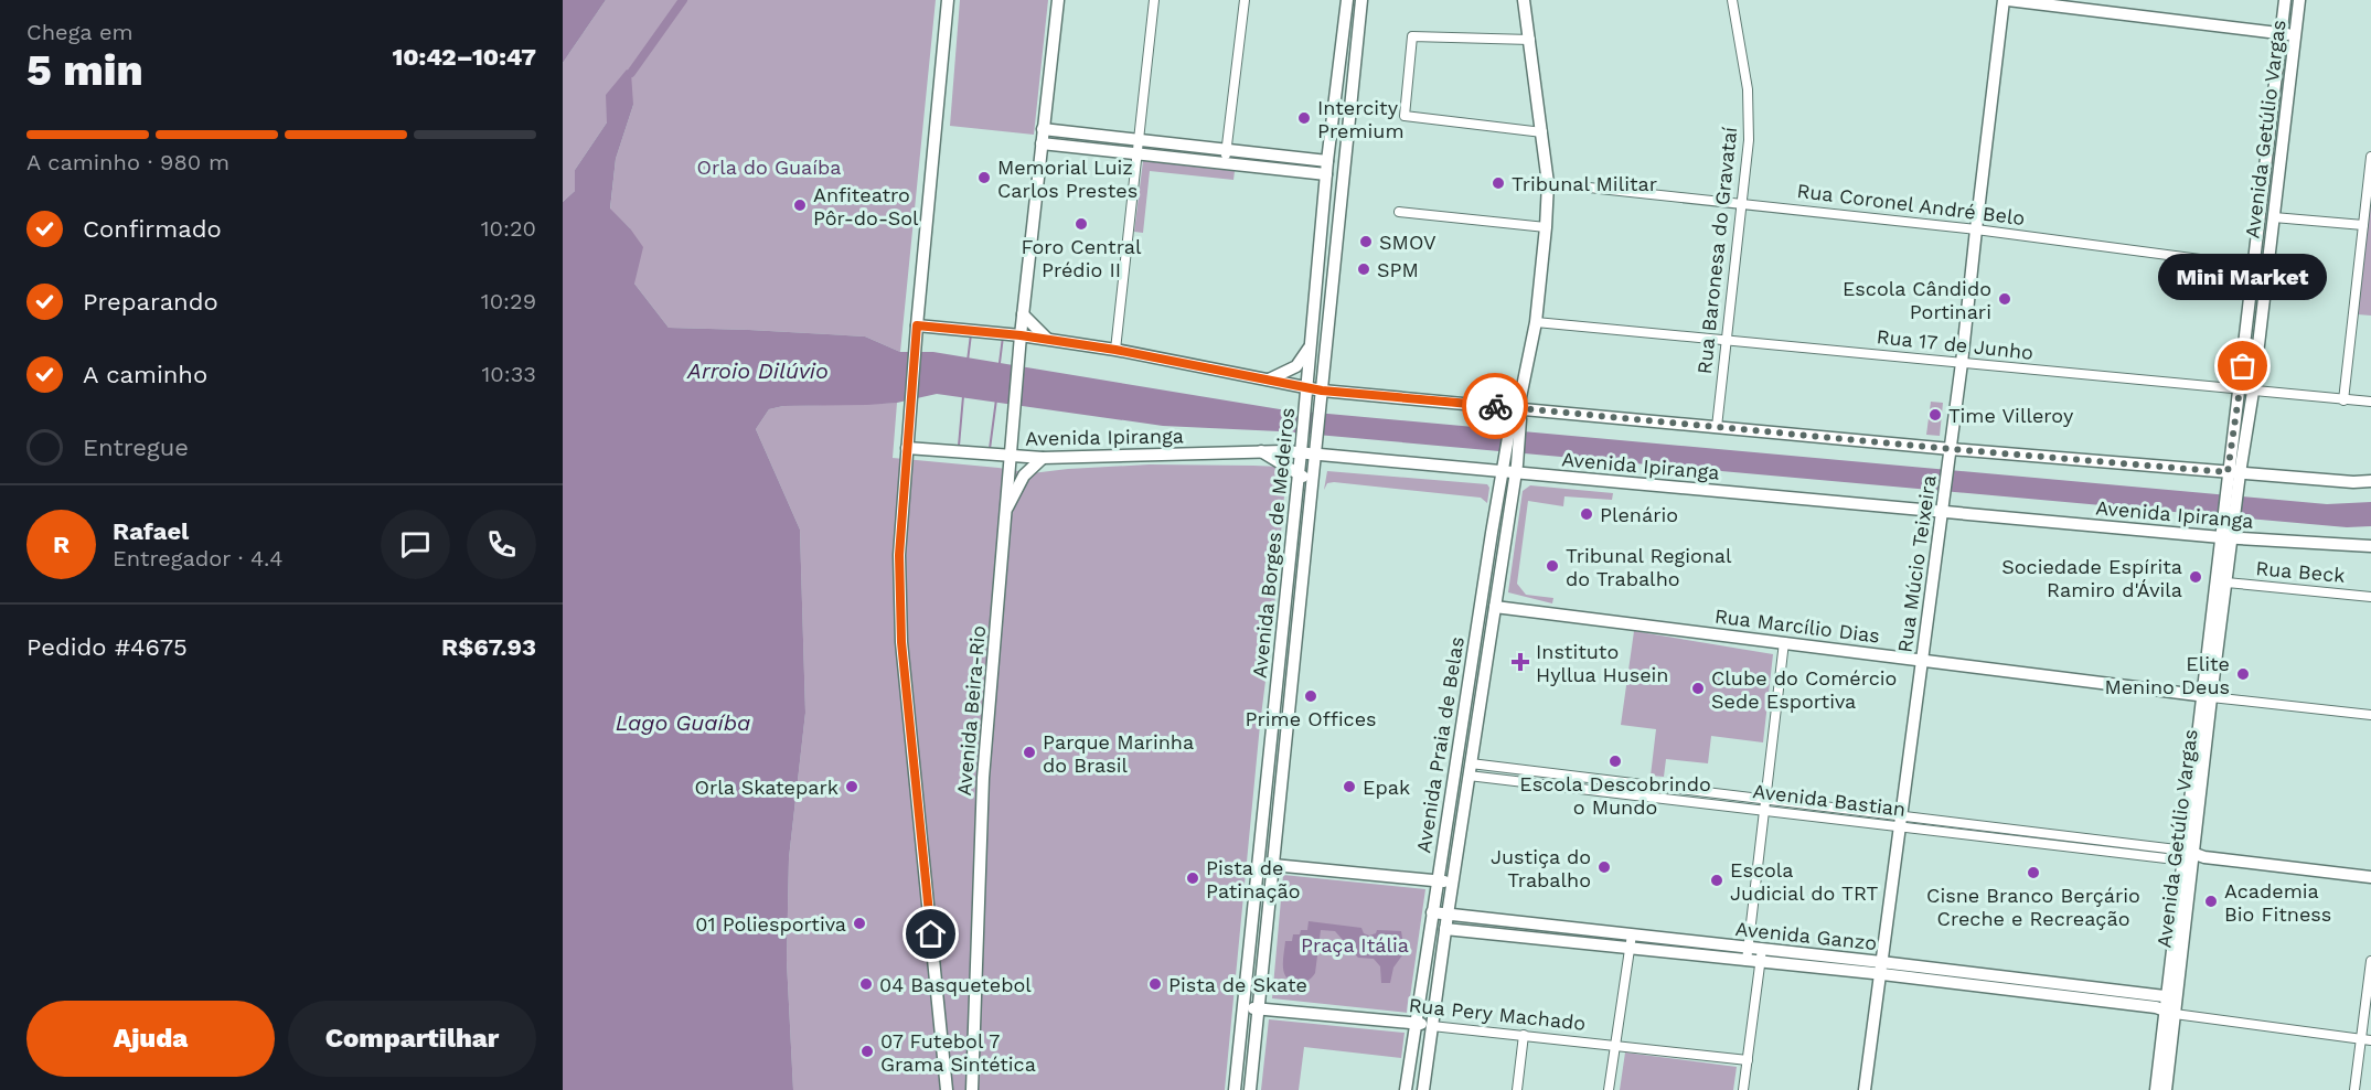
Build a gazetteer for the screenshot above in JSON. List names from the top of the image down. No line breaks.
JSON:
{"streets":{"main road":["Avenida Getúlio Vargas","Avenida Ipiranga","Avenida Borges de Medeiros","Rua Múcio Teixeira","Rua Marcílio Dias","Avenida Beira-Rio","Avenida Praia de Belas","Avenida Ganzo","Rua Pery Machado"],"street":["Rua Coronel André Belo","Rua Baronesa do Gravataí","Rua 17 de Junho","Rua Beck","Avenida Bastian"]},"crossings":[["Avenida Getúlio Vargas","Rua Coronel André Belo"],["Avenida Getúlio Vargas","Rua 17 de Junho"],["Avenida Getúlio Vargas","Avenida Ipiranga"],["Avenida Getúlio Vargas","Rua Beck"],["Avenida Getúlio Vargas","Rua Marcílio Dias"],["Avenida Getúlio Vargas","Avenida Bastian"],["Avenida Getúlio Vargas","Avenida Ganzo"],["Rua Coronel André Belo","Rua Baronesa do Gravataí"],["Rua Coronel André Belo","Rua Múcio Teixeira"],["Rua Coronel André Belo","Avenida Praia de Belas"],["Rua Baronesa do Gravataí","Rua 17 de Junho"],["Rua 17 de Junho","Rua Múcio Teixeira"],["Rua 17 de Junho","Avenida Praia de Belas"],["Avenida Ipiranga","Avenida Borges de Medeiros"],["Avenida Ipiranga","Rua Múcio Teixeira"],["Avenida Ipiranga","Avenida Beira-Rio"],["Avenida Ipiranga","Avenida Praia de Belas"],["Avenida Borges de Medeiros","Rua Pery Machado"],["Rua Múcio Teixeira","Rua Marcílio Dias"],["Rua Múcio Teixeira","Avenida Bastian"],["Rua Múcio Teixeira","Avenida Ganzo"],["Rua Marcílio Dias","Avenida Praia de Belas"],["Avenida Praia de Belas","Avenida Bastian"],["Avenida Praia de Belas","Avenida Ganzo"],["Avenida Praia de Belas","Rua Pery Machado"]],"water":["Arroio Dilúvio","Lago Guaíba"],"parks":["Orla do Guaíba","Praça Itália"],"places":{"other":["Intercity Premium","Memorial Luiz Carlos Prestes","Tribunal Militar","Anfiteatro Pôr-do-Sol","Foro Central Prédio II","SMOV","SPM","Escola Cândido Portinari","Mini Market","Time Villeroy","Plenário","Tribunal Regional do Trabalho","Sociedade Espírita Ramiro d'Ávila","Elite Menino Deus","Clube do Comércio Sede Esportiva","Prime Offices","Parque Marinha do Brasil","Escola Descobrindo o Mundo","Orla Skatepark","Epak","Justiça do Trabalho","Cisne Branco Berçário Creche e Recreação","Pista de Patinação","Escola Judicial do TRT","Academia Bio Fitness","01 Poliesportiva","04 Basquetebol","Pista de Skate","07 Futebol 7 Grama Sintética"],"health":["Instituto Hyllua Husein"]},"page":{"heading":["5 min","Chega em","10:42–10:47"],"panel":["Rafael","Entregador · 4.4","Pedido #4675","R$67.93"],"bar":"A caminho · 980 m","list":[["Confirmado","10:20"],["Preparando","10:29"],["A caminho","10:33"],"Entregue"],"bubble":"Mini Market","round":"R","buttons":["Ajuda","Compartilhar"]}}
